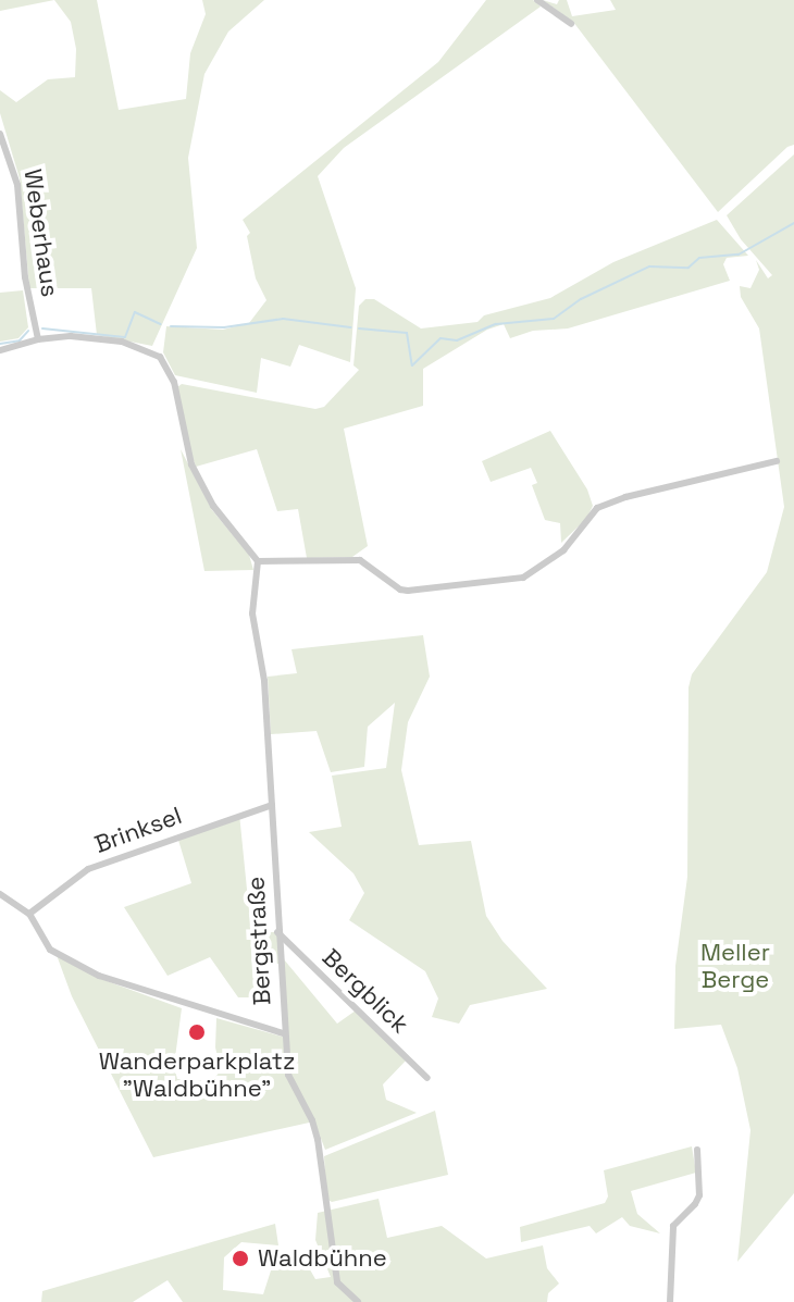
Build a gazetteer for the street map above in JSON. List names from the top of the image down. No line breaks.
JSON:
{"streets":{"street":["Weberhaus","Brinksel","Bergstraße","Bergblick"]},"crossings":[["Brinksel","Bergstraße"],["Bergstraße","Bergblick"]],"parks":["Meller Berge"],"places":["Wanderparkplatz \"Waldbühne\"","Waldbühne"]}
